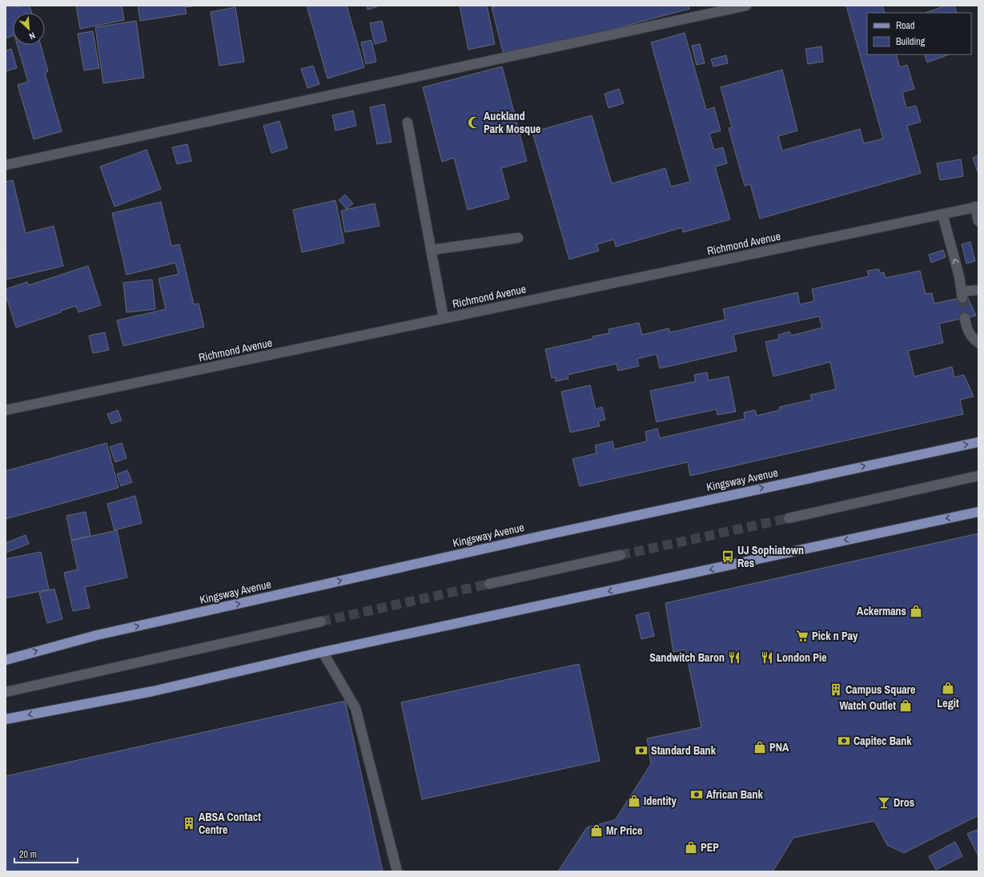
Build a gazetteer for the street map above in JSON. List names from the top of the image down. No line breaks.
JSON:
{"streets":{"main road":["Kingsway Avenue"],"street":["Richmond Avenue"]},"places":{"mosque":["Auckland Park Mosque"],"bus stop":["UJ Sophiatown Res"],"shop":["Ackermans","Legit","Watch Outlet","PNA","Identity","Mr Price","PEP"],"supermarket":["Pick n Pay"],"restaurant":["Sandwitch Baron","London Pie"],"building":["Campus Square","ABSA Contact Centre"],"bank":["Capitec Bank","Standard Bank","African Bank"],"bar":["Dros"]},"legend":["Road","Building"],"scale_bar":"20 m","north":"bottom right"}
